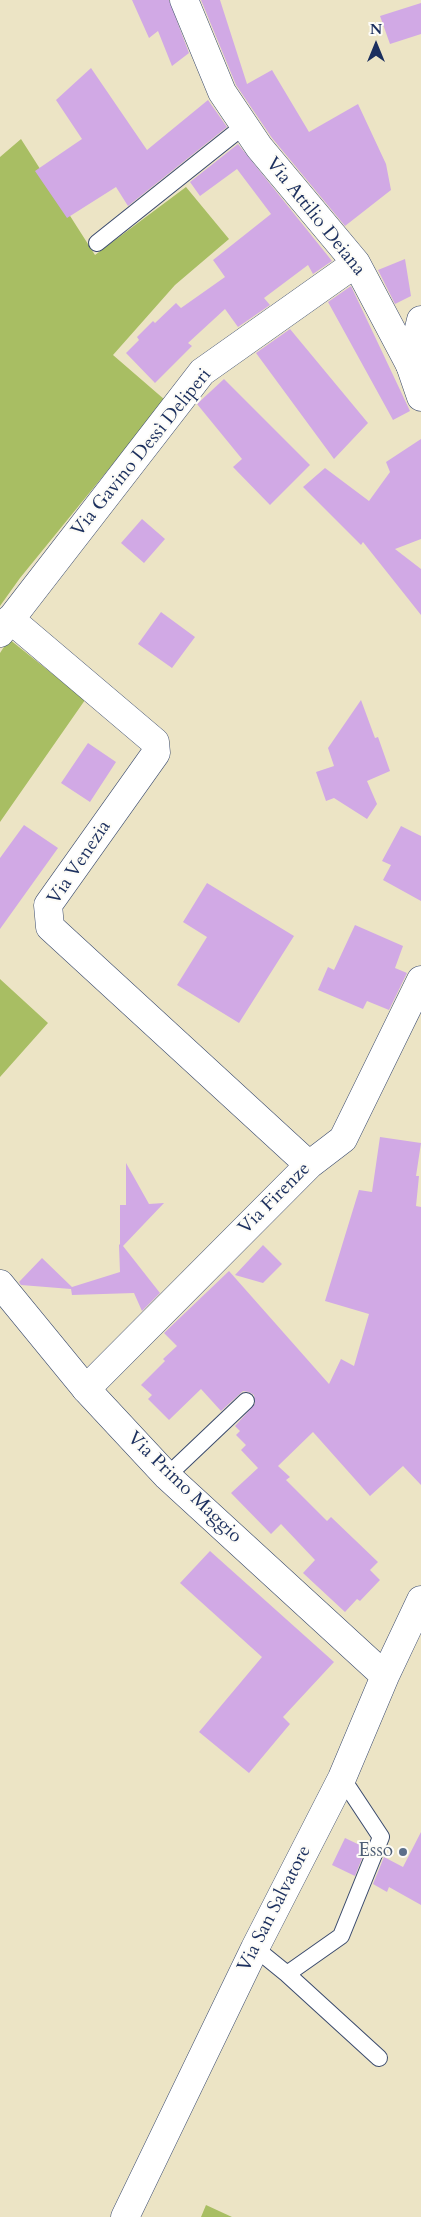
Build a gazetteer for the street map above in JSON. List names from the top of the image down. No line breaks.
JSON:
{"streets":{"street":["Via Attilio Deiana","Via Gavino Dessì Deliperi","Via Venezia","Via Firenze","Via Primo Maggio","Via San Salvatore"]},"crossings":[["Via Attilio Deiana","Via Gavino Dessì Deliperi"],["Via Gavino Dessì Deliperi","Via Venezia"],["Via Venezia","Via Firenze"],["Via Firenze","Via Primo Maggio"],["Via Primo Maggio","Via San Salvatore"]],"places":["Esso"],"north":"top"}
